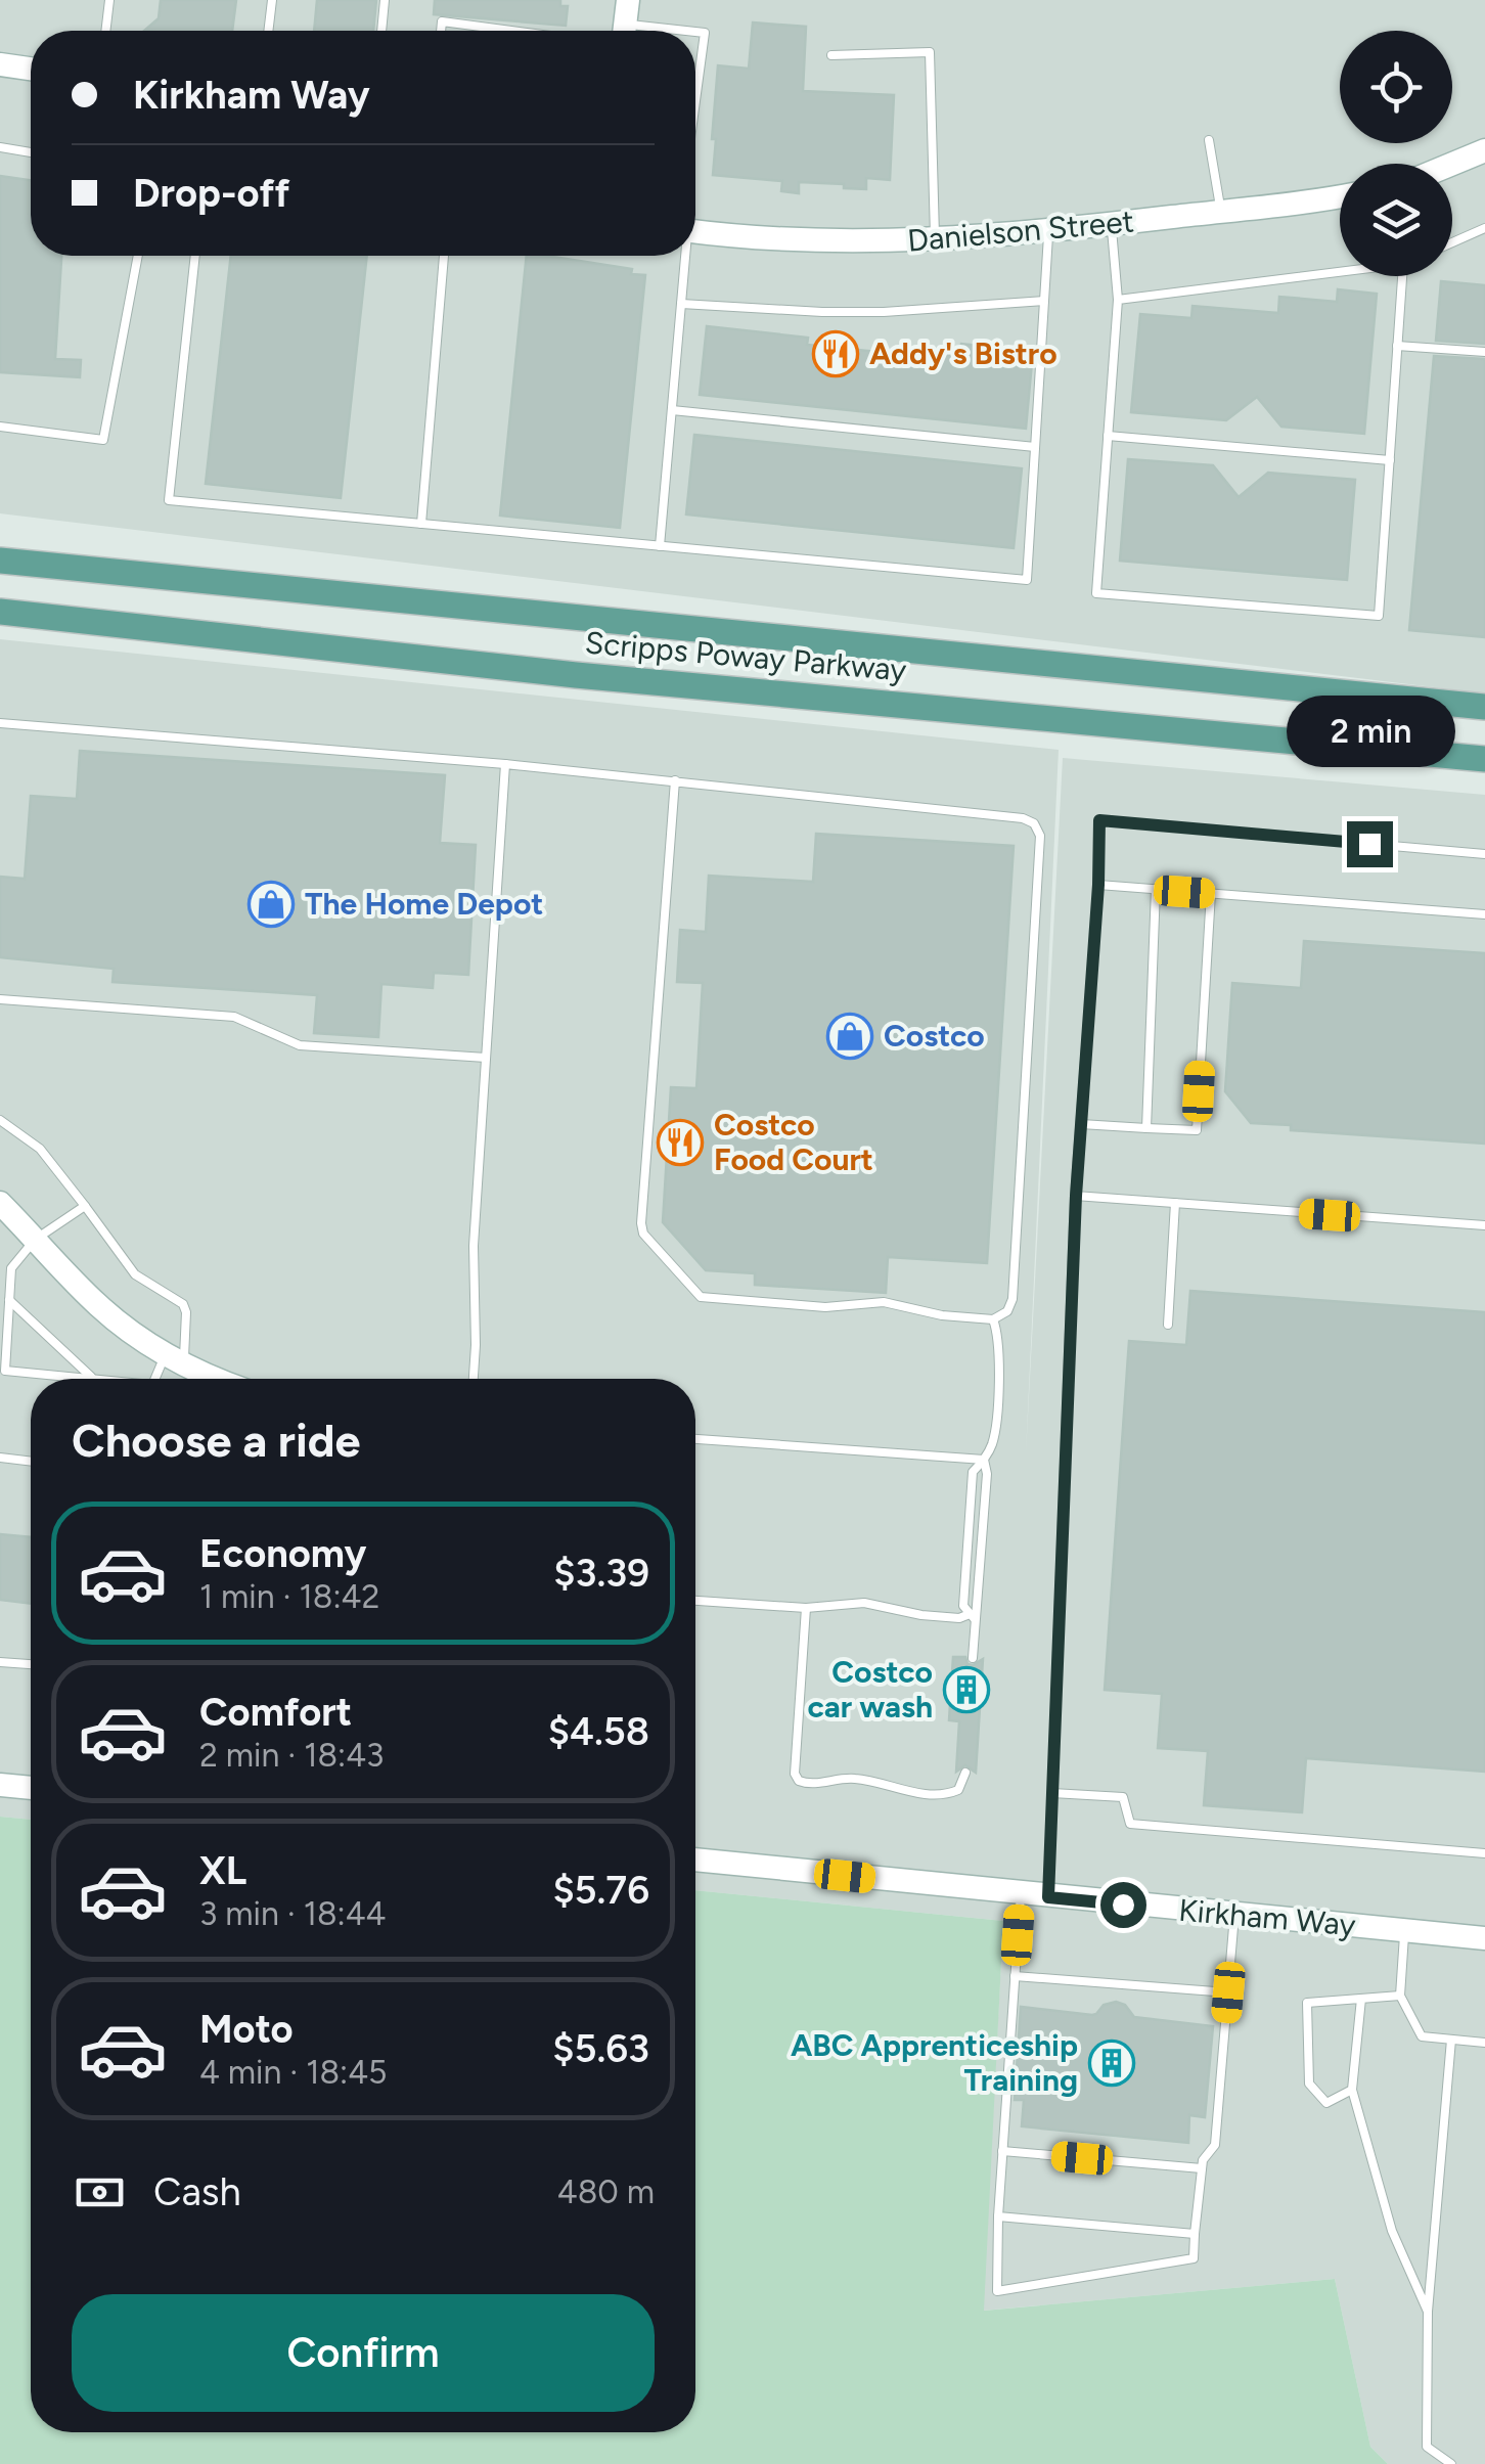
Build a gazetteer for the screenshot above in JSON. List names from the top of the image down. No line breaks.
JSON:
{"streets":{"main road":["Scripps Poway Parkway"],"street":["Danielson Street","Kirkham Way"]},"places":{"restaurant":["Addy's Bistro","Costco Food Court"],"shop":["The Home Depot","Costco"],"building":["Costco car wash","ABC Apprenticeship Training"]},"page":{"banner":["Kirkham Way","Drop-off"],"bubble":"2 min","heading":"Choose a ride","list":[{"name":"Economy","note":"1 min · 18:42","value":"$3.39"},{"name":"Comfort","note":"2 min · 18:43","value":"$4.58"},{"name":"XL","note":"3 min · 18:44","value":"$5.76"},{"name":"Moto","note":"4 min · 18:45","value":"$5.63"}],"pay":["Cash","480 m"],"buttons":"Confirm"}}
